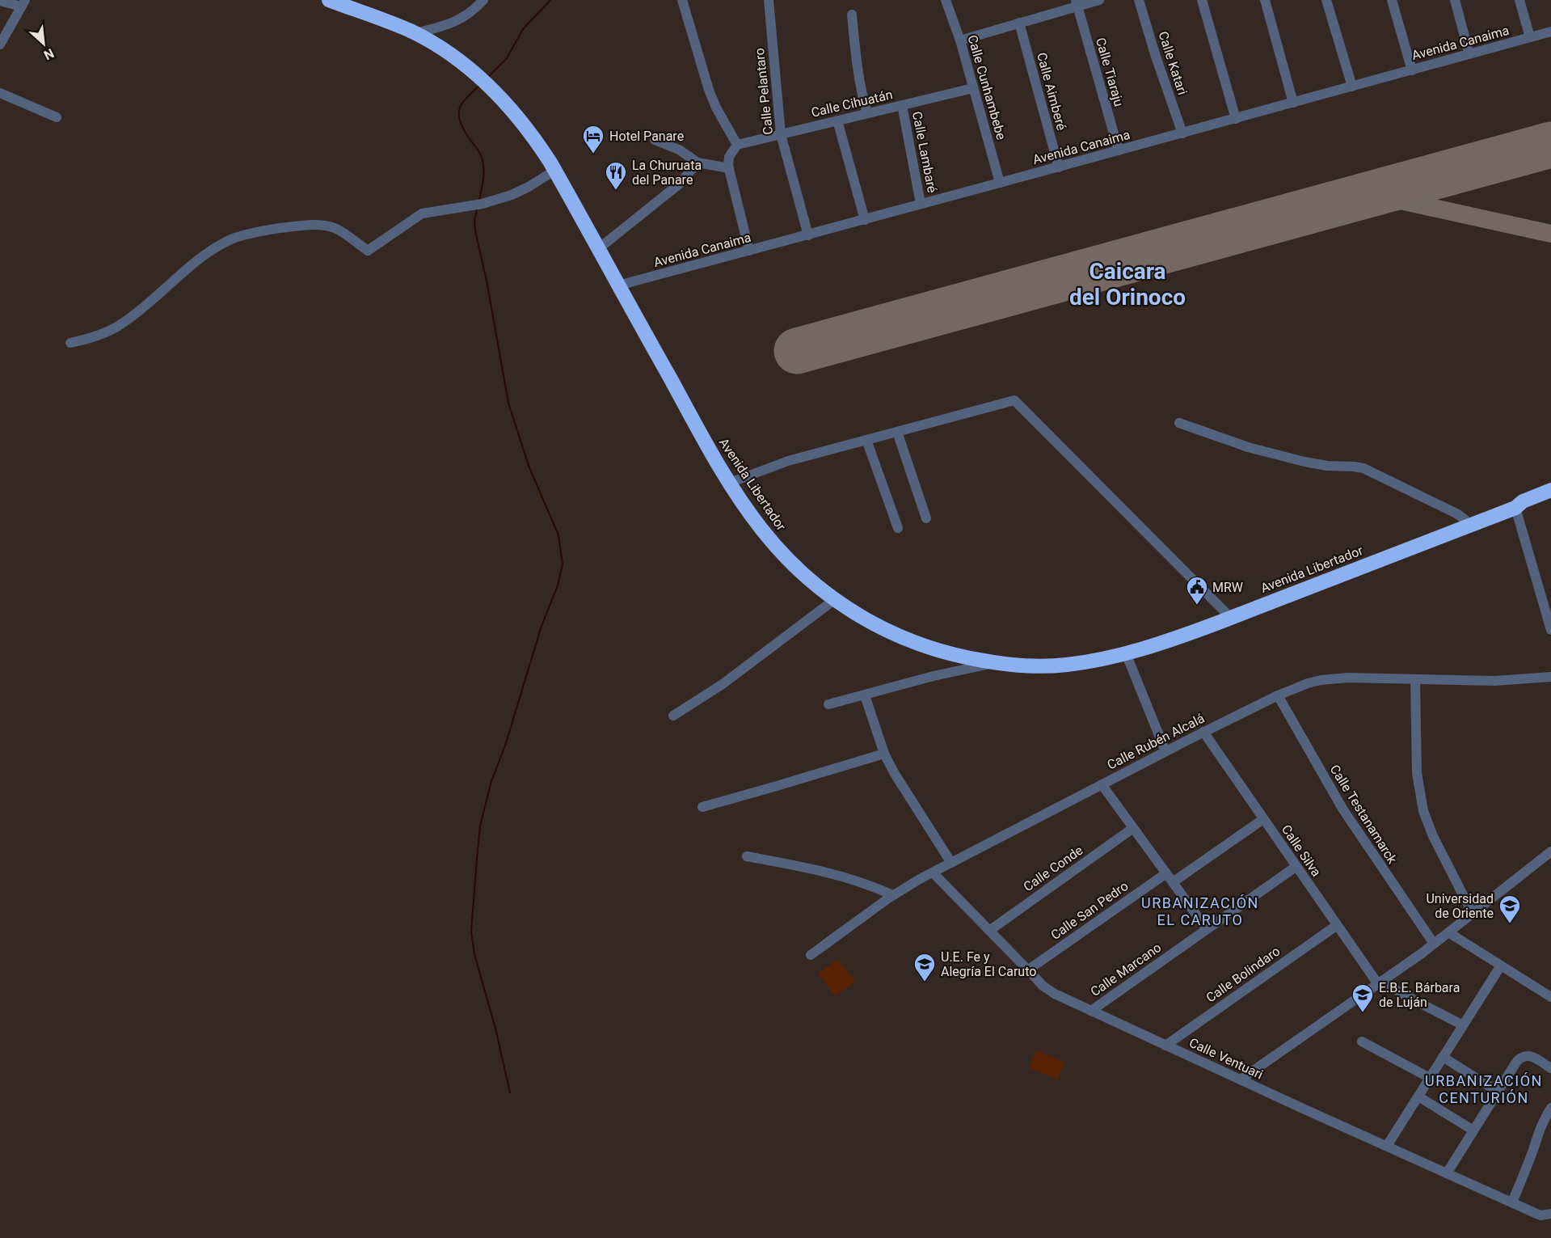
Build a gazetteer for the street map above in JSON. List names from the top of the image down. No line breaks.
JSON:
{"streets":{"highway":["Avenida Libertador"],"street":["Avenida Canaima","Calle Katari","Calle Tiaraju","Calle Cunhambebe","Calle Pelantaro","Calle Aimberé","Calle Cihuatán","Calle Lambaré","Calle Rubén Alcalá","Calle Testanamarck","Calle Silva","Calle Conde","Calle San Pedro","Calle Marcano","Calle Bolindaro","Calle Ventuari"]},"crossings":[["Avenida Canaima","Calle Katari"],["Avenida Canaima","Calle Tiaraju"],["Avenida Canaima","Calle Cunhambebe"],["Avenida Canaima","Calle Pelantaro"],["Avenida Canaima","Calle Aimberé"],["Avenida Canaima","Calle Lambaré"],["Avenida Canaima","Avenida Libertador"],["Calle Cunhambebe","Calle Cihuatán"],["Calle Pelantaro","Calle Cihuatán"],["Calle Cihuatán","Calle Lambaré"],["Calle Rubén Alcalá","Calle Testanamarck"],["Calle Rubén Alcalá","Calle Silva"],["Calle Rubén Alcalá","Calle Ventuari"],["Calle Silva","Calle Marcano"],["Calle Silva","Calle Bolindaro"],["Calle Conde","Calle Ventuari"],["Calle San Pedro","Calle Ventuari"],["Calle Marcano","Calle Ventuari"],["Calle Bolindaro","Calle Ventuari"]],"districts":["Caicara del Orinoco","URBANIZACIÓN EL CARUTO","URBANIZACIÓN CENTURIÓN"],"places":{"hotel":["Hotel Panare"],"restaurant":["La Churuata del Panare"],"public building":["MRW"],"school or university":["Universidad de Oriente","U.E. Fe y Alegría El Caruto","E.B.E. Bárbara de Luján"]},"north":"bottom right"}
